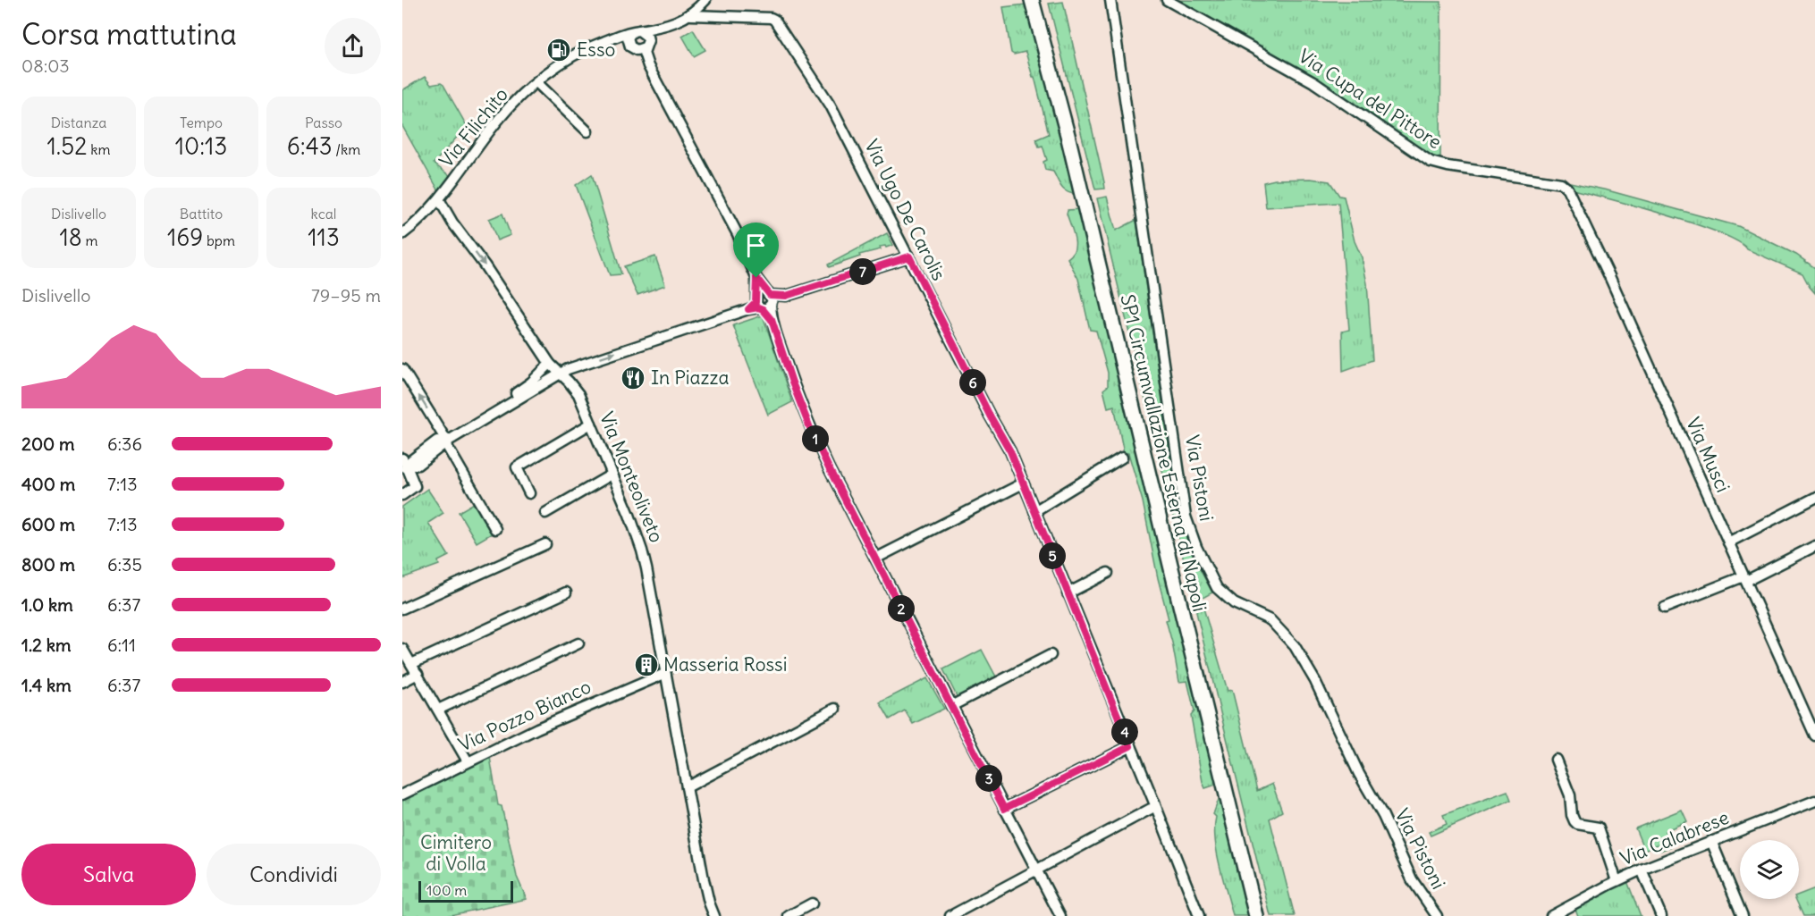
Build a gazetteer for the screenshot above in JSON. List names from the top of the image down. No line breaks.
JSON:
{"streets":{"highway":["SP1 Circumvallazione Esterna di Napoli"],"street":["Via Cupa del Pittore","Via Filichito","Via Ugo De Carolis","Via Musci","Via Monteoliveto","Via Pistoni","Via Pozzo Bianco","Via Calabrese"]},"crossings":[["Via Cupa del Pittore","Via Musci"],["Via Filichito","Via Ugo De Carolis"],["Via Filichito","Via Monteoliveto"],["Via Monteoliveto","Via Pozzo Bianco"]],"parks":["Cimitero di Volla"],"places":{"fuel station":["Esso"],"restaurant":["In Piazza"],"building":["Masseria Rossi"]},"scale_bar":"100 m","page":{"heading":["Corsa mattutina","08:03"],"stats":[["Distanza","1.52 km"],["Tempo","10:13"],["Passo","6:43 /km"],["Dislivello","18 m"],["Battito","169 bpm"],["kcal","113"]],"pins":["7","6","1","5","2","4","3"],"chart":["Dislivello","79–95 m"],"list":[{"name":"200 m","note":"6:36"},{"name":"400 m","note":"7:13"},{"name":"600 m","note":"7:13"},{"name":"800 m","note":"6:35"},{"name":"1.0 km","note":"6:37"},{"name":"1.2 km","note":"6:11"},{"name":"1.4 km","note":"6:37"}],"buttons":["Salva","Condividi"],"scale":"100 m"}}
